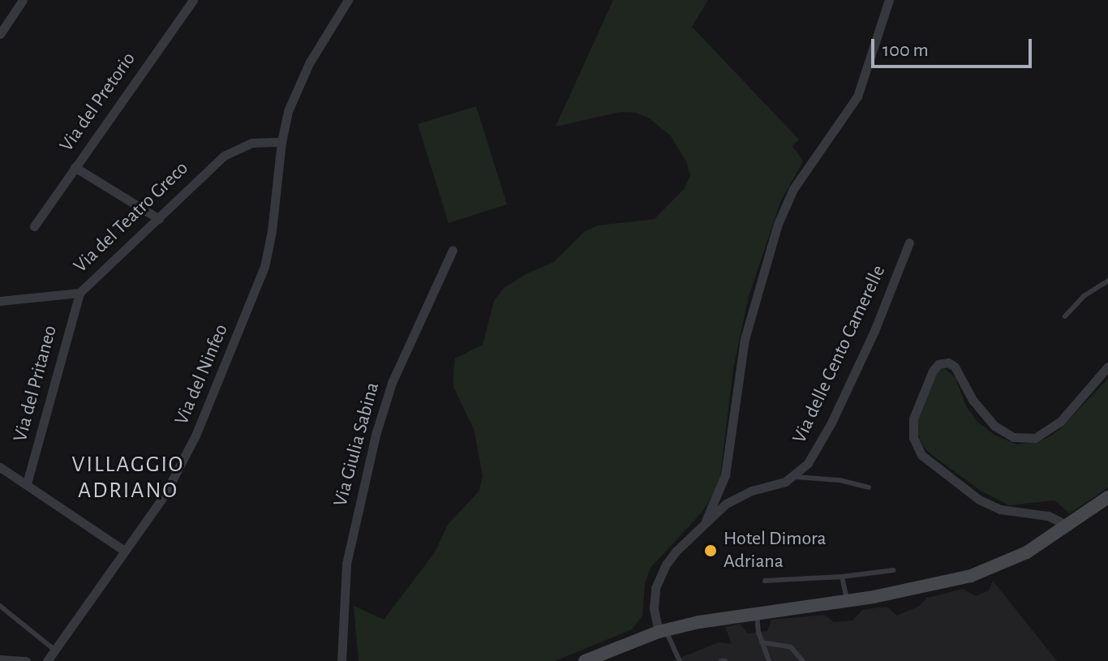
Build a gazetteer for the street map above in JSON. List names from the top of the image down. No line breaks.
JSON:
{"streets":{"street":["Via del Pretorio","Via del Teatro Greco","Via delle Cento Camerelle","Via del Ninfeo","Via del Pritaneo","Via Giulia Sabina"]},"crossings":[["Via del Teatro Greco","Via del Ninfeo"],["Via del Teatro Greco","Via del Pritaneo"]],"districts":["VILLAGGIO ADRIANO"],"places":["Hotel Dimora Adriana"],"scale_bar":"100 m"}
